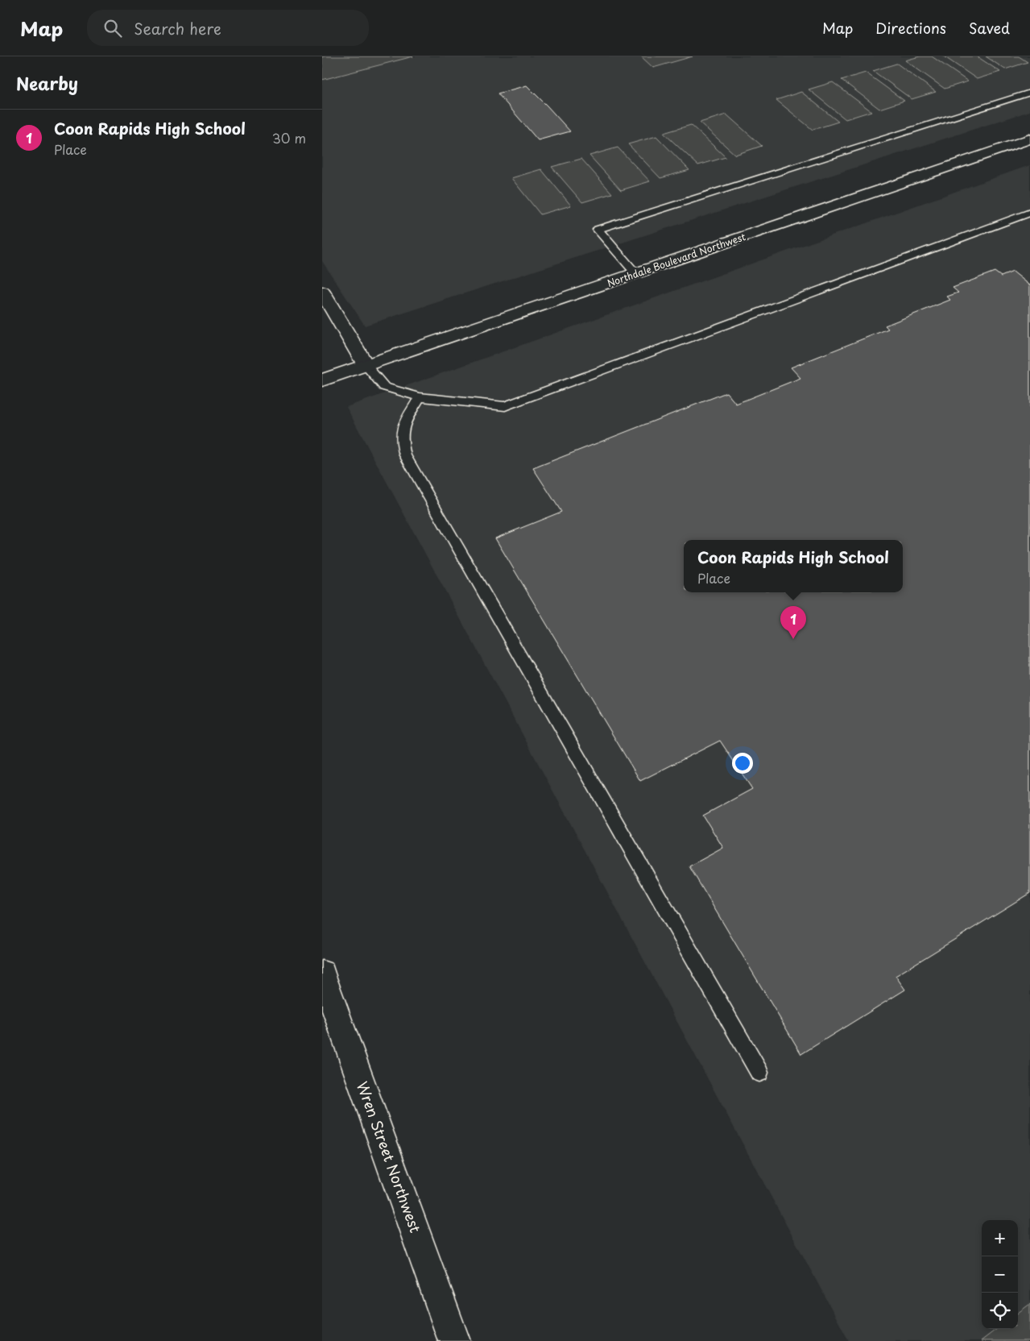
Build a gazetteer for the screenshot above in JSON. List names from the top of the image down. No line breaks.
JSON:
{"streets":{"street":["Northdale Boulevard Northwest","Wren Street Northwest"]},"page":{"header":"Map","search":"Search here","nav":["Map","Directions","Saved"],"heading":"Nearby","list":[{"mark":"1","name":"Coon Rapids High School","note":"Place","value":"30 m"}],"popup":["Coon Rapids High School","Place"],"pins":"1","map_buttons":["+","−"]}}
